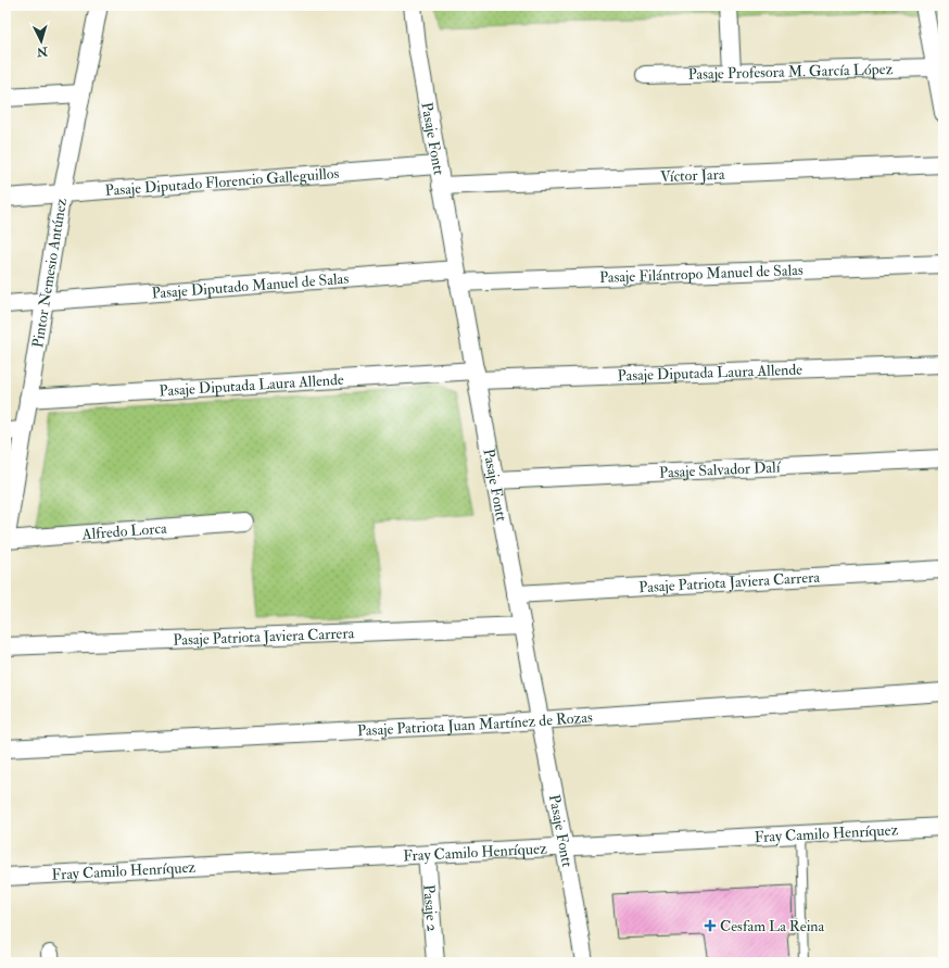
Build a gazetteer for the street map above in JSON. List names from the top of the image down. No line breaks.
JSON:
{"streets":{"street":["Pasaje Profesora M. García López","Pasaje Fontt","Víctor Jara","Pasaje Diputado Florencio Galleguillos","Pintor Nemesio Antúnez","Pasaje Filántropo Manuel de Salas","Pasaje Diputado Manuel de Salas","Pasaje Diputada Laura Allende","Pasaje Salvador Dalí","Alfredo Lorca","Pasaje Patriota Javiera Carrera","Pasaje Patriota Juan Martínez de Rozas","Fray Camilo Henríquez","Pasaje 2"]},"crossings":[["Pasaje Fontt","Víctor Jara"],["Pasaje Fontt","Pasaje Diputado Florencio Galleguillos"],["Pasaje Fontt","Pasaje Filántropo Manuel de Salas"],["Pasaje Fontt","Pasaje Diputado Manuel de Salas"],["Pasaje Fontt","Pasaje Diputada Laura Allende"],["Pasaje Fontt","Pasaje Salvador Dalí"],["Pasaje Fontt","Pasaje Patriota Javiera Carrera"],["Pasaje Fontt","Pasaje Patriota Juan Martínez de Rozas"],["Pasaje Fontt","Fray Camilo Henríquez"],["Pasaje Diputado Florencio Galleguillos","Pintor Nemesio Antúnez"],["Pintor Nemesio Antúnez","Pasaje Diputado Manuel de Salas"],["Pintor Nemesio Antúnez","Pasaje Diputada Laura Allende"],["Pintor Nemesio Antúnez","Alfredo Lorca"],["Pasaje Filántropo Manuel de Salas","Pasaje Diputado Manuel de Salas"],["Fray Camilo Henríquez","Pasaje 2"]],"places":{"health":["Cesfam La Reina"]},"north":"bottom"}
